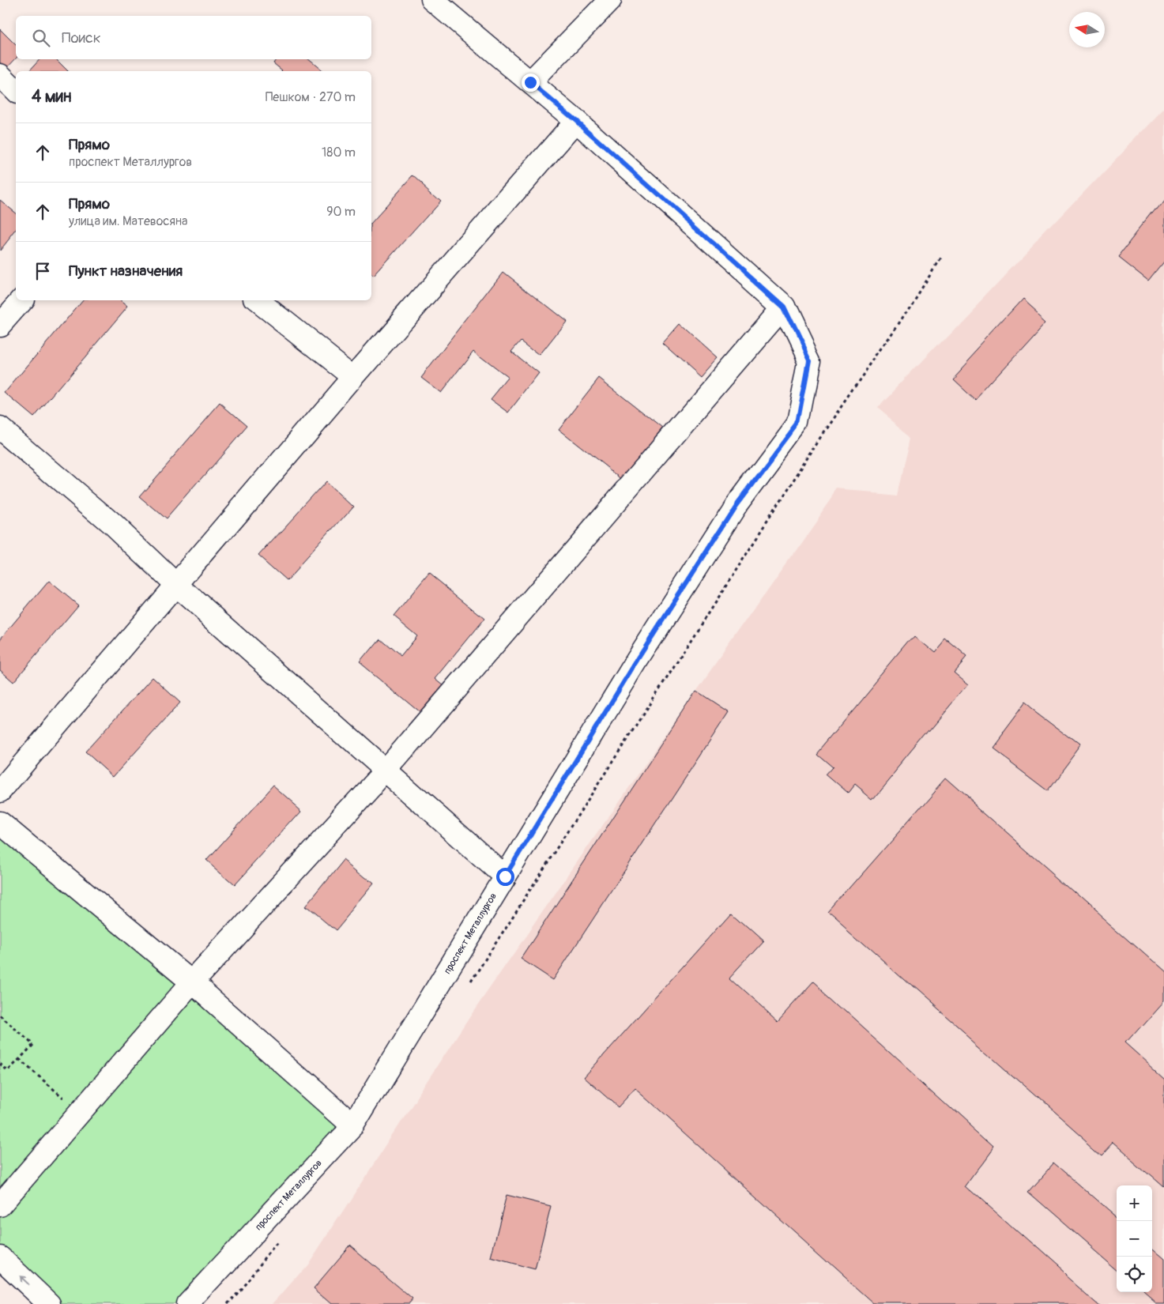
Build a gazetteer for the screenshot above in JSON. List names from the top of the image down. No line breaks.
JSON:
{"streets":{"street":["проспект Металлургов"]},"north":"left","page":{"search":"Поиск","heading":["4 мин","Пешком · 270 m"],"list":[["Прямо","проспект Металлургов","180 m"],["Прямо","улица им. Матевосяна","90 m"],"Пункт назначения"],"map_buttons":["+","−"]}}
